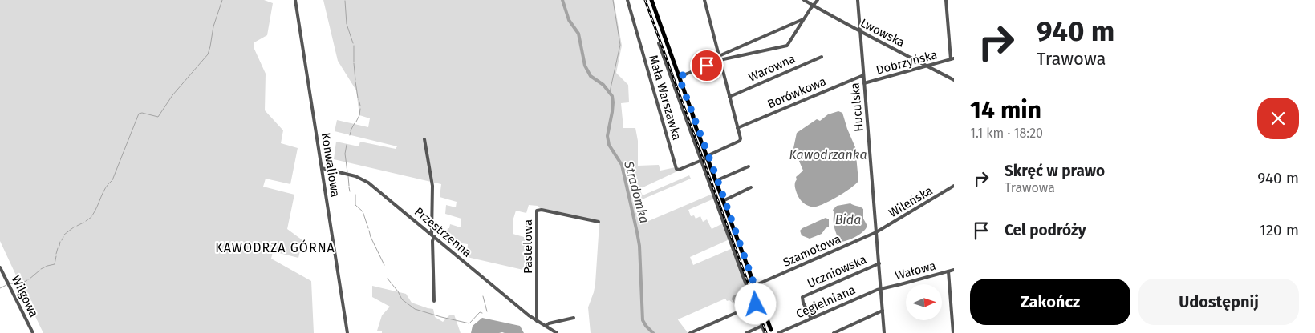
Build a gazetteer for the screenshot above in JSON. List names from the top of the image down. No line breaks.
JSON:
{"streets":{"street":["Lwowska","Dobrzyńska","Warowna","Borówkowa","Mała Warszawka","Huculska","Konwaliowa","Wileńska","Przestrzenna","Pastelowa","Szamotowa","Wałowa","Uczniowska","Wilgowa","Cegielniana"]},"crossings":[["Lwowska","Dobrzyńska"],["Lwowska","Huculska"],["Dobrzyńska","Huculska"],["Borówkowa","Mała Warszawka"],["Borówkowa","Huculska"],["Huculska","Wileńska"],["Huculska","Szamotowa"],["Huculska","Wałowa"],["Huculska","Uczniowska"],["Huculska","Cegielniana"],["Konwaliowa","Przestrzenna"],["Wileńska","Szamotowa"],["Przestrzenna","Pastelowa"],["Wałowa","Cegielniana"],["Uczniowska","Cegielniana"]],"districts":["KAWODRZA GÓRNA"],"water":["Kawodrzanka","Stradomka","Bida"],"north":"right","page":{"turn":["940 m","Trawowa"],"heading":["14 min","1.1 km · 18:20"],"list":[{"name":"Skręć w prawo","note":"Trawowa","value":"940 m"},{"name":"Cel podróży","value":"120 m"}],"buttons":["Zakończ","Udostępnij"]}}
